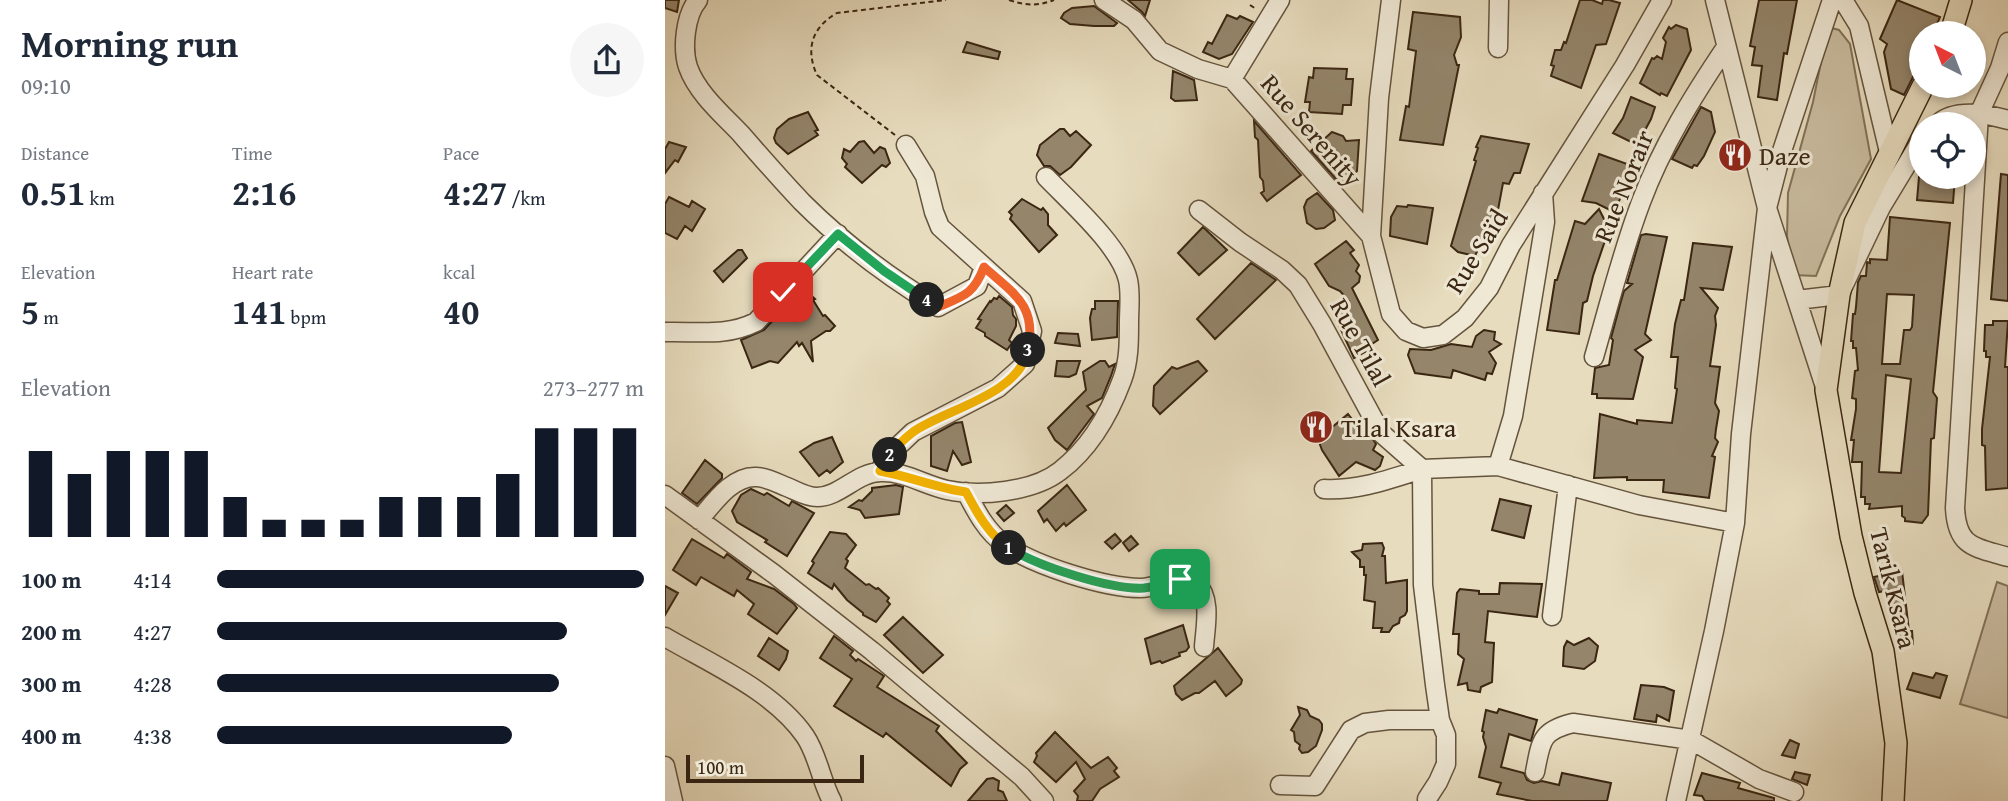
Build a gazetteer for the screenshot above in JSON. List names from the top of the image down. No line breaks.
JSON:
{"streets":{"main road":["Tarik Ksara"],"street":["Rue Serenity","Rue Norair","Rue Saïd","Rue Tilal"]},"crossings":[["Rue Serenity","Rue Saïd"]],"places":{"restaurant":["Daze","Tilal Ksara"]},"scale_bar":"100 m","north":"top left","page":{"heading":["Morning run","09:10"],"stats":[["Distance","0.51 km"],["Time","2:16"],["Pace","4:27 /km"],["Elevation","5 m"],["Heart rate","141 bpm"],["kcal","40"]],"pins":["4","3","2","1"],"chart":["Elevation","273–277 m"],"list":[{"name":"100 m","note":"4:14"},{"name":"200 m","note":"4:27"},{"name":"300 m","note":"4:28"},{"name":"400 m","note":"4:38"}],"scale":"100 m"}}
